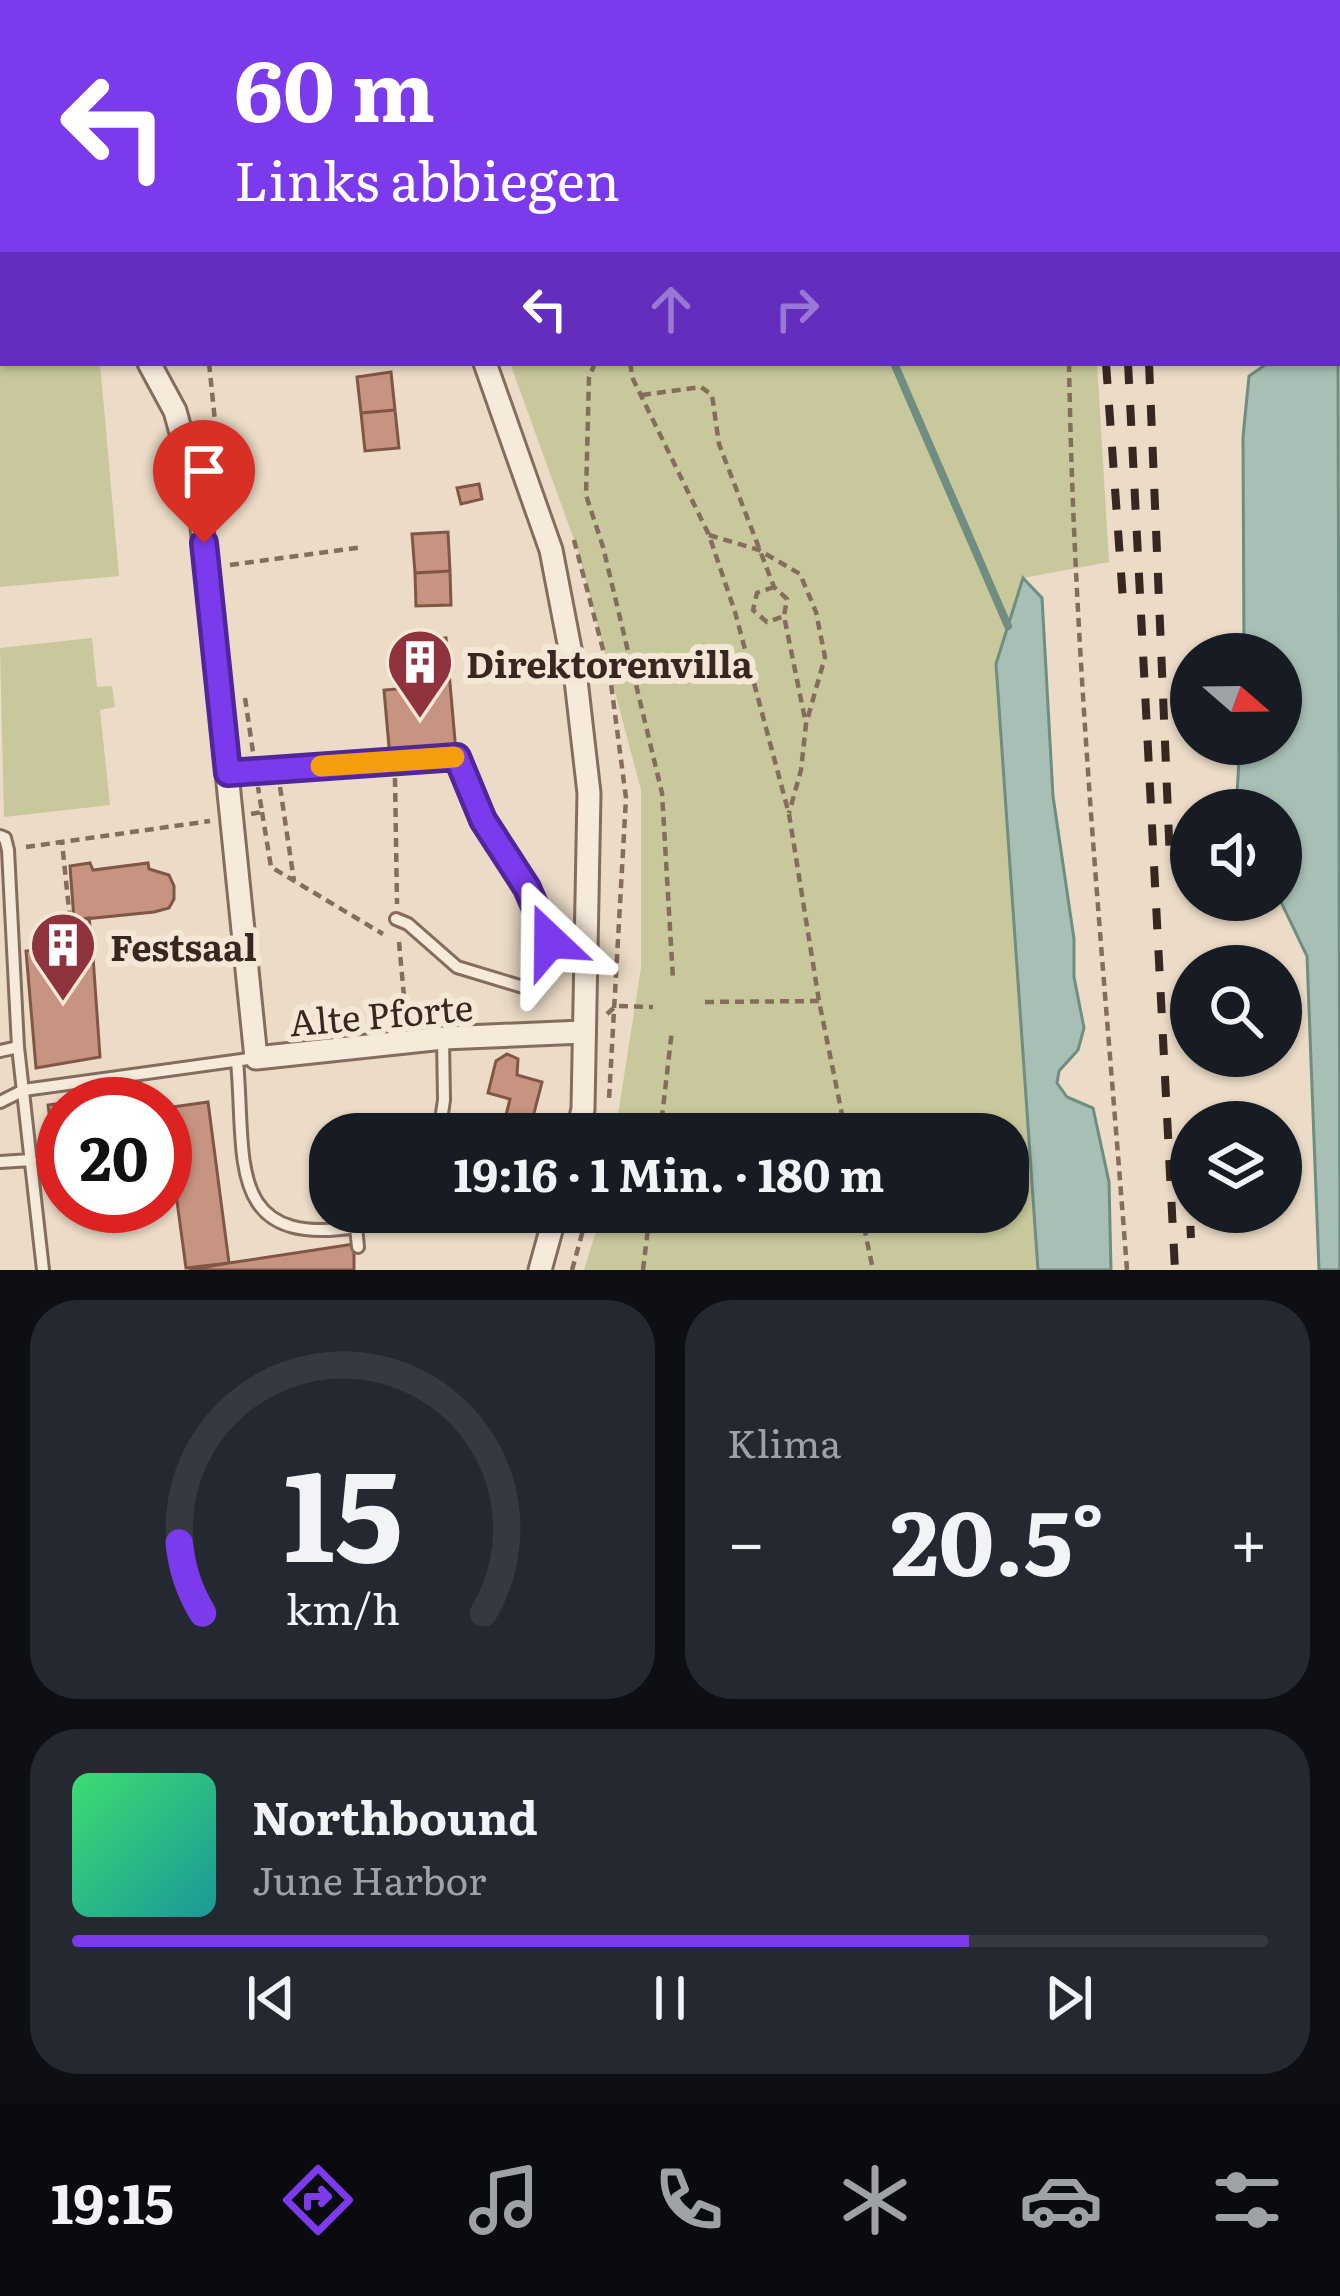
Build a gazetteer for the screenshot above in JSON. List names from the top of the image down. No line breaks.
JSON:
{"streets":{"street":["Alte Pforte"]},"places":{"building":["Direktorenvilla","Festsaal"]},"north":"right","page":{"turn":["60 m","Links abbiegen"],"limit":"20","trip":"19:16 · 1 Min. · 180 m","tile":"Klima","heat":["−","20.5°","+"],"song":["Northbound","June Harbor"],"tabs":"19:15","gauge":["15","km/h"]}}
